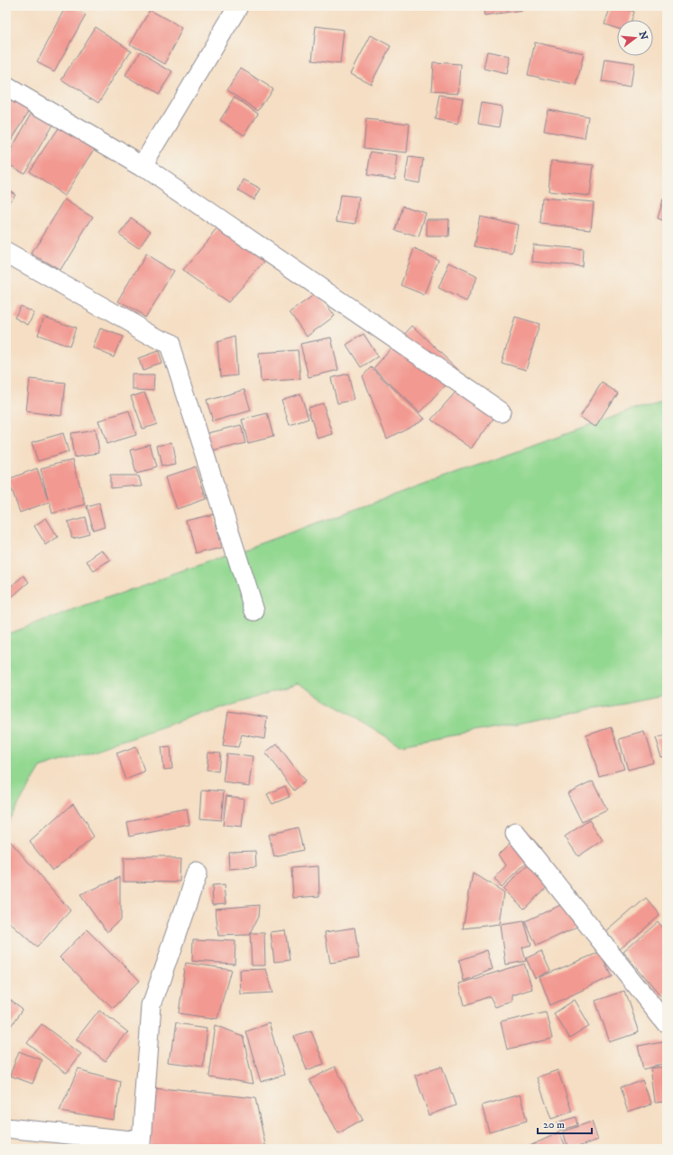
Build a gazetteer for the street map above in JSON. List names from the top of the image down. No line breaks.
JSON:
{"scale_bar":"20 m","north":"right"}
